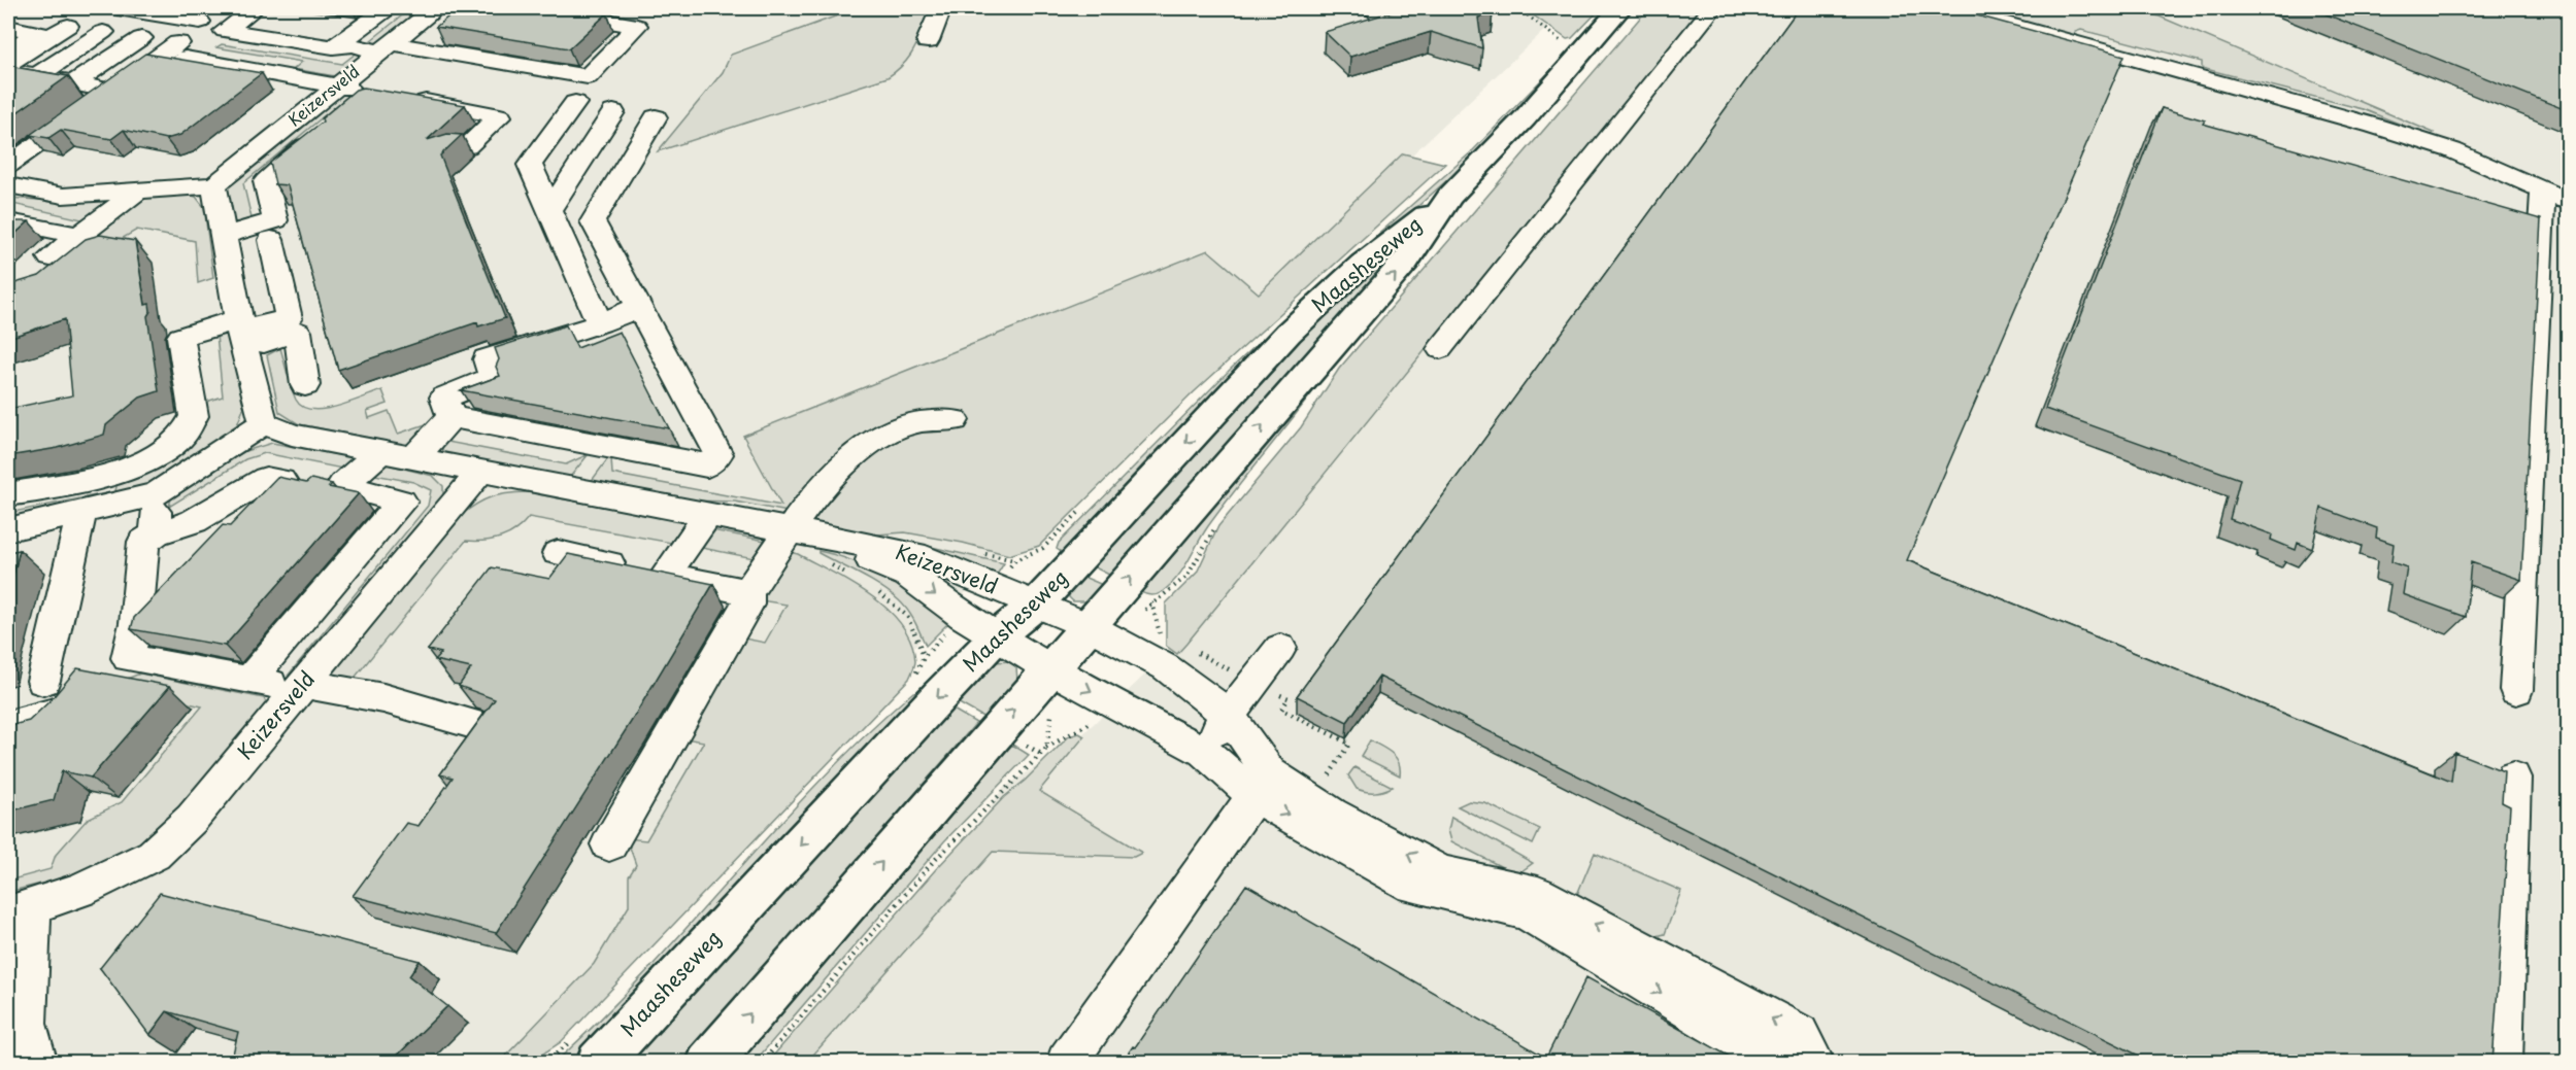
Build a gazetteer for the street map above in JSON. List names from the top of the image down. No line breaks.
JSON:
{"streets":{"main road":["Maasheseweg"],"street":["Keizersveld"]},"crossings":[["Keizersveld","Maasheseweg"]]}
